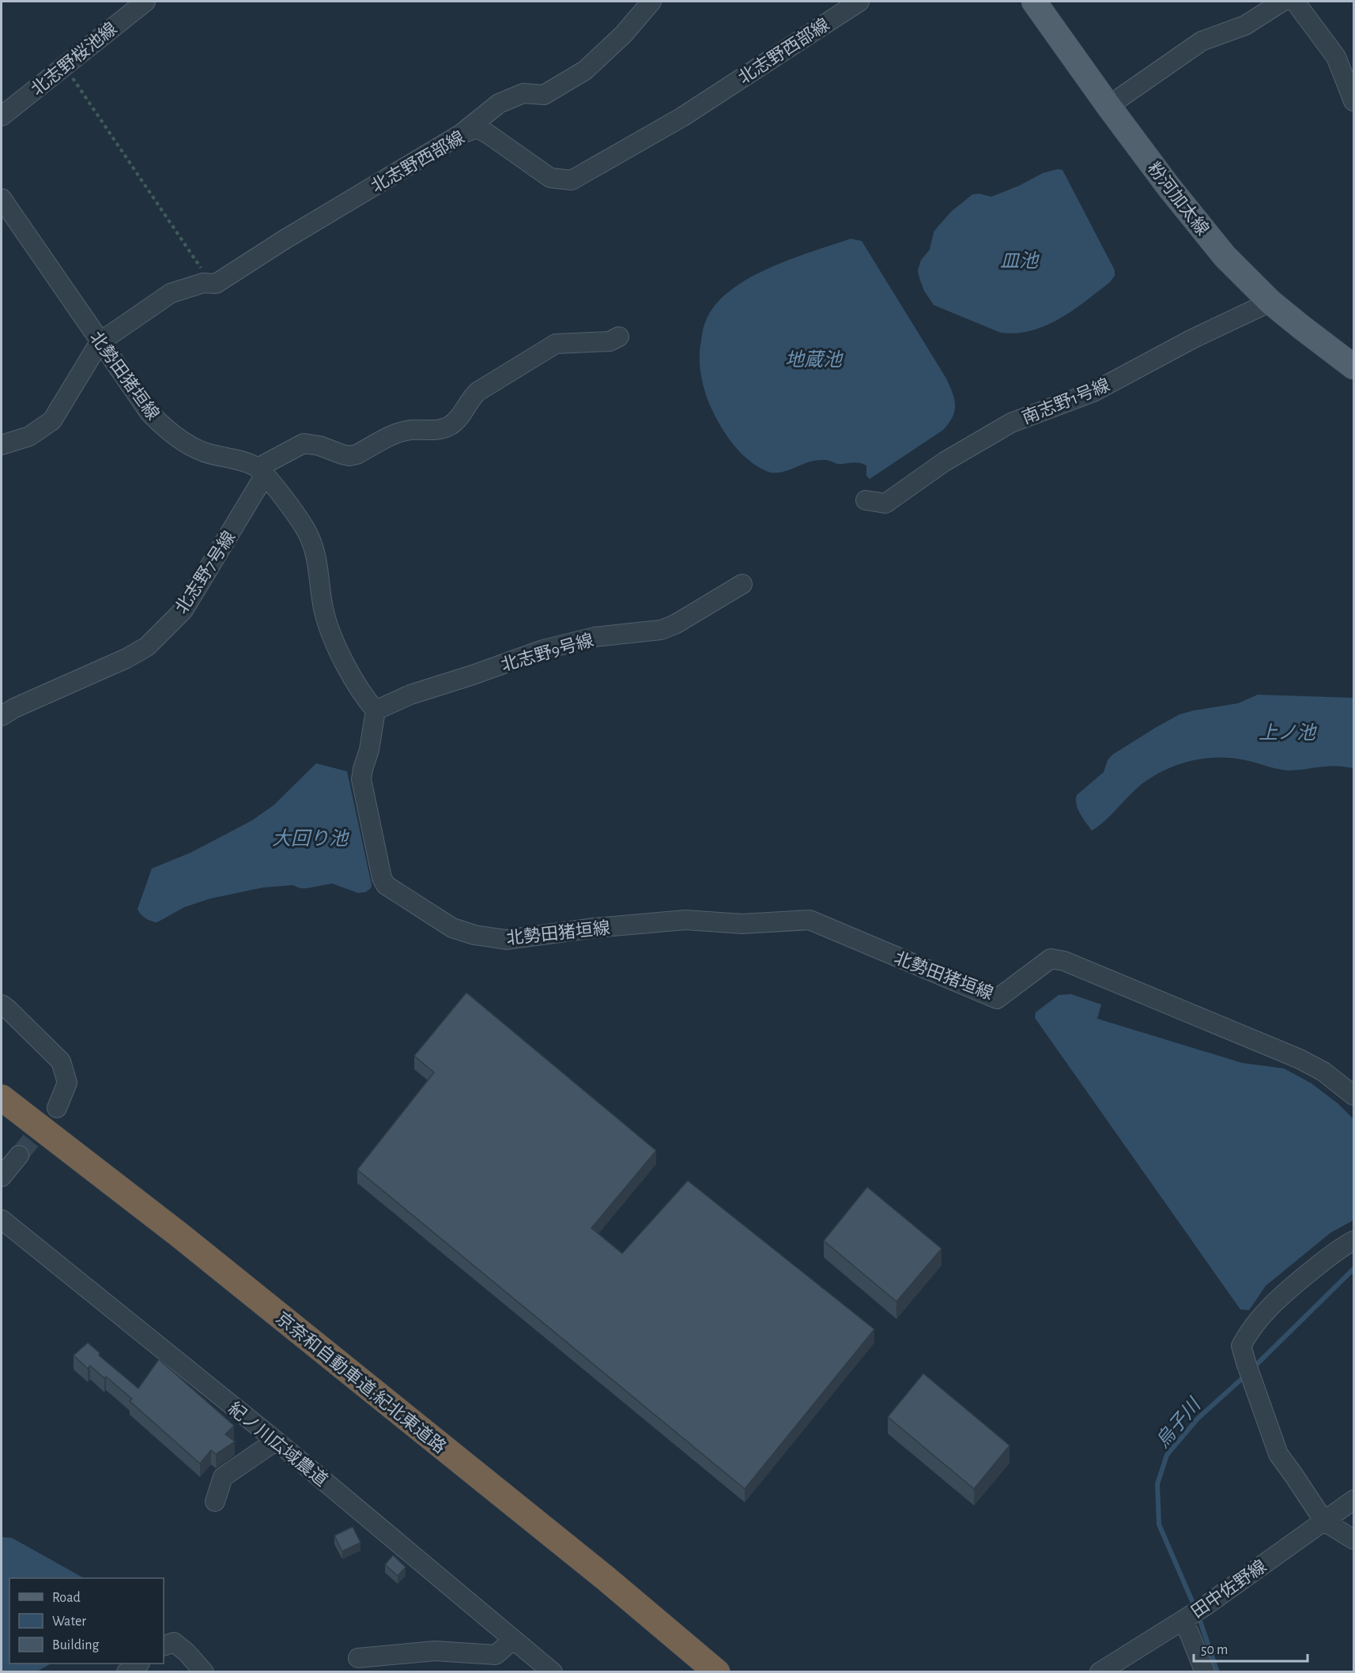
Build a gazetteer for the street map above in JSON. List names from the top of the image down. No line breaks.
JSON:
{"streets":{"highway":["京奈和自動車道;紀北東道路"],"main road":["粉河加太線"],"street":["北志野西部線","北志野桜池線","北勢田猪垣線","南志野1号線","北志野7号線","北志野9号線","紀ノ川広域農道","田中佐野線"]},"crossings":[["北志野西部線","北勢田猪垣線"],["粉河加太線","南志野1号線"],["北勢田猪垣線","北志野7号線"],["北勢田猪垣線","北志野9号線"]],"water":["皿池","地蔵池","上ノ池","大回り池","烏子川"],"legend":["Road","Water","Building"],"scale_bar":"50 m"}
